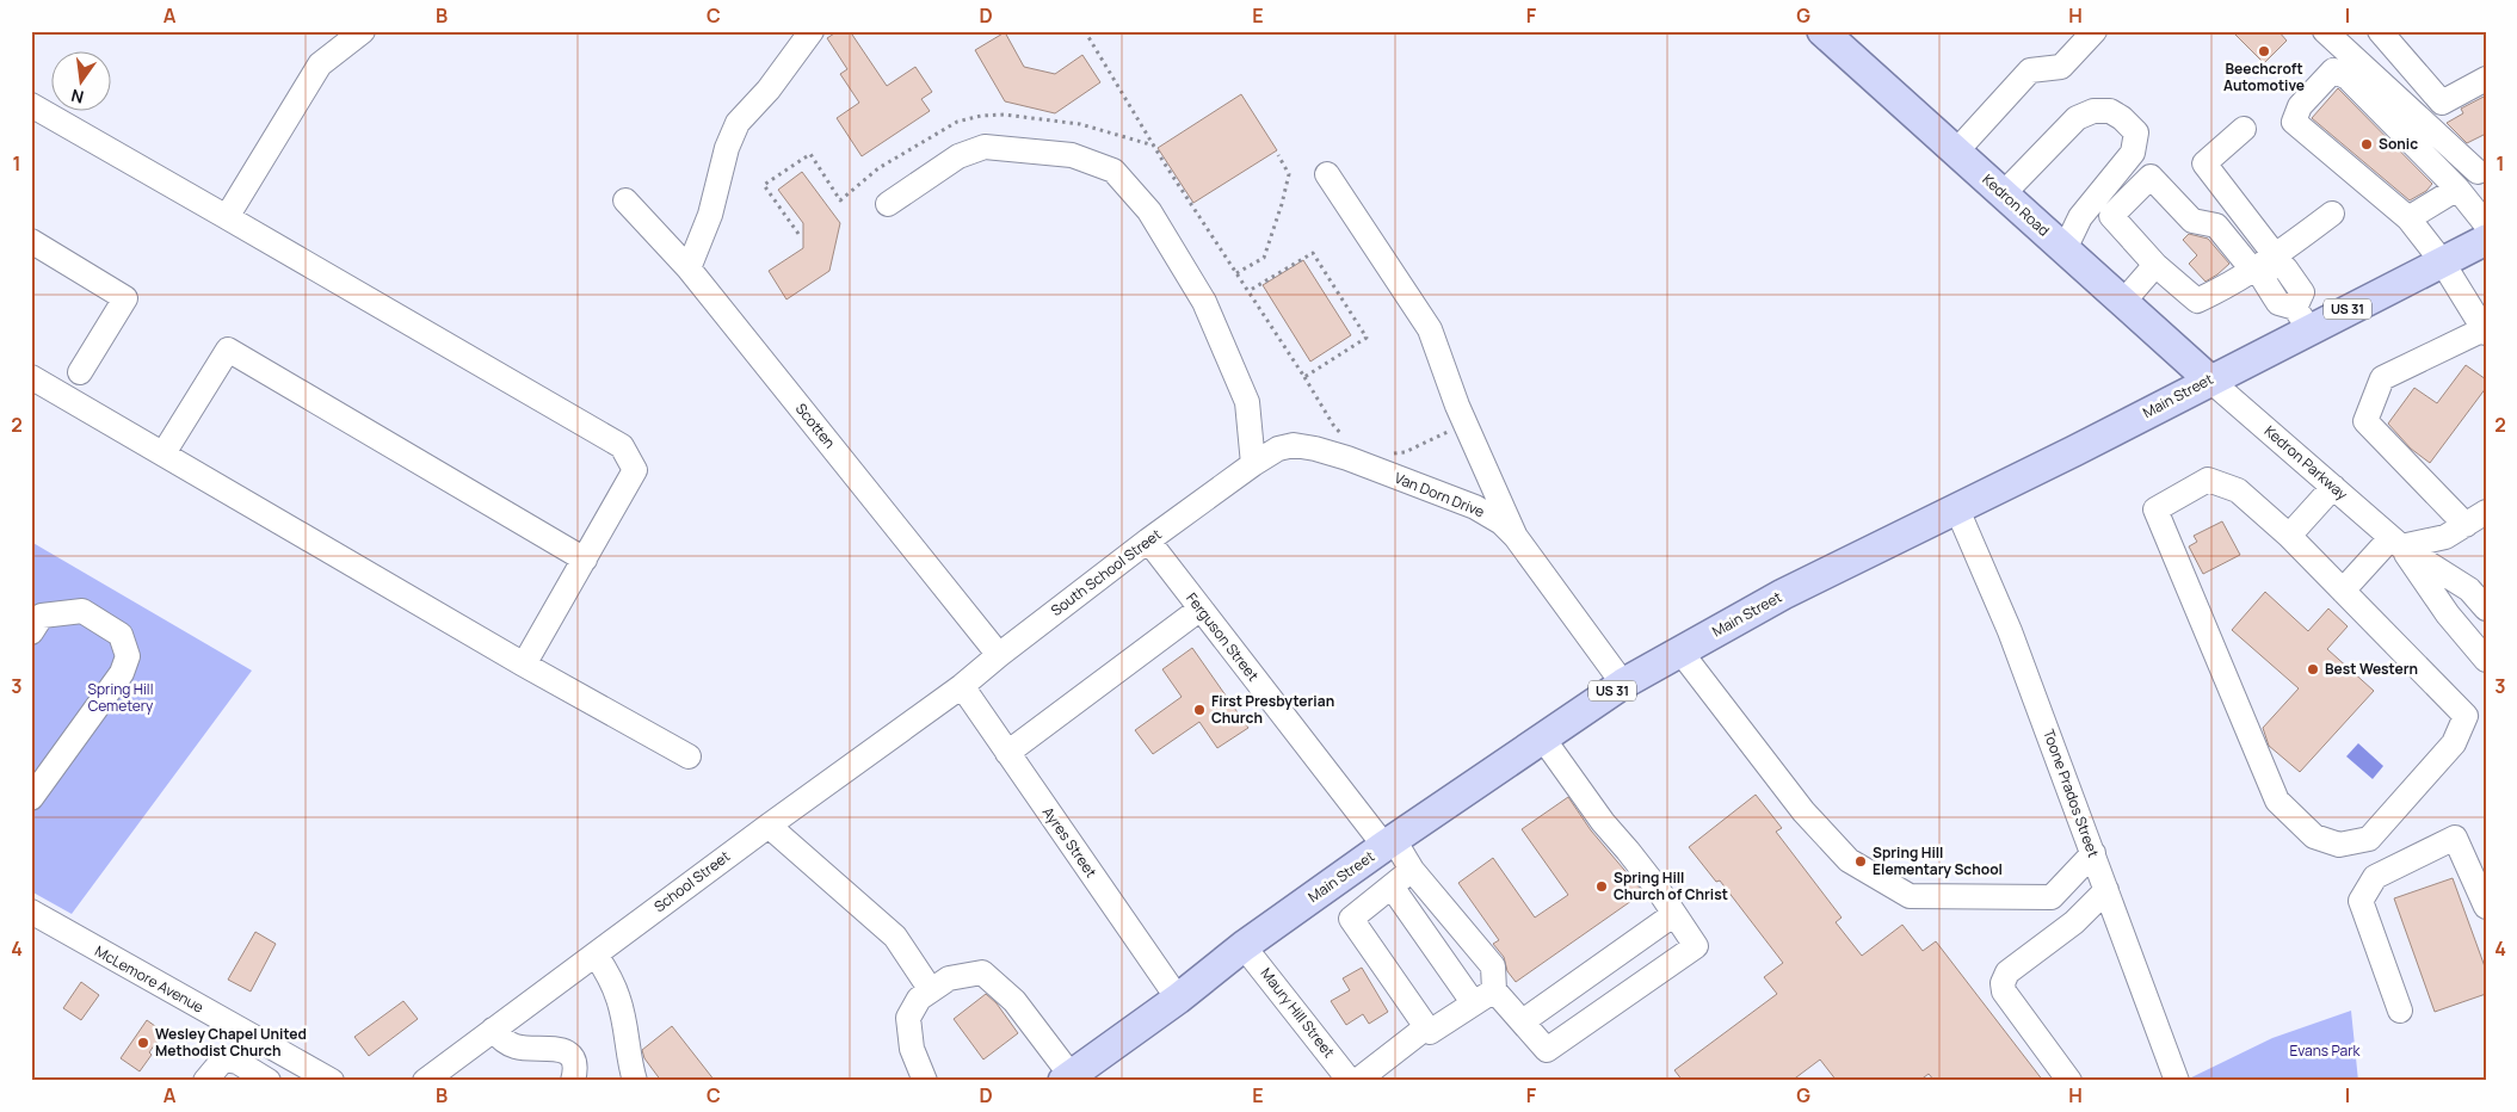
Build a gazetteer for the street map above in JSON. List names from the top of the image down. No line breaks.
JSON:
{"streets":{"main road":["Kedron Road","US 31","Main Street"],"street":["Scotten","Kedron Parkway","Van Dorn Drive","South School Street","Ferguson Street","Toone Prados Street","Ayres Street","School Street","McLemore Avenue","Maury Hill Street"]},"crossings":[["Kedron Road","Main Street"],["Kedron Road","Kedron Parkway"],["Main Street","Kedron Parkway"],["Main Street","Van Dorn Drive"],["Main Street","Ferguson Street"],["Main Street","Toone Prados Street"],["Main Street","Ayres Street"],["Main Street","Maury Hill Street"],["Scotten","South School Street"],["Van Dorn Drive","South School Street"],["South School Street","Ferguson Street"],["South School Street","Ayres Street"],["South School Street","School Street"],["Ayres Street","School Street"]],"parks":["Spring Hill Cemetery","Evans Park"],"places":["Beechcroft Automotive","Sonic","Best Western","First Presbyterian Church","Spring Hill Elementary School","Spring Hill Church of Christ","Wesley Chapel United Methodist Church"],"north":"bottom","grid":{"columns":["A","B","C","D","E","F","G","H","I"],"rows":["1","2","3","4"]}}
